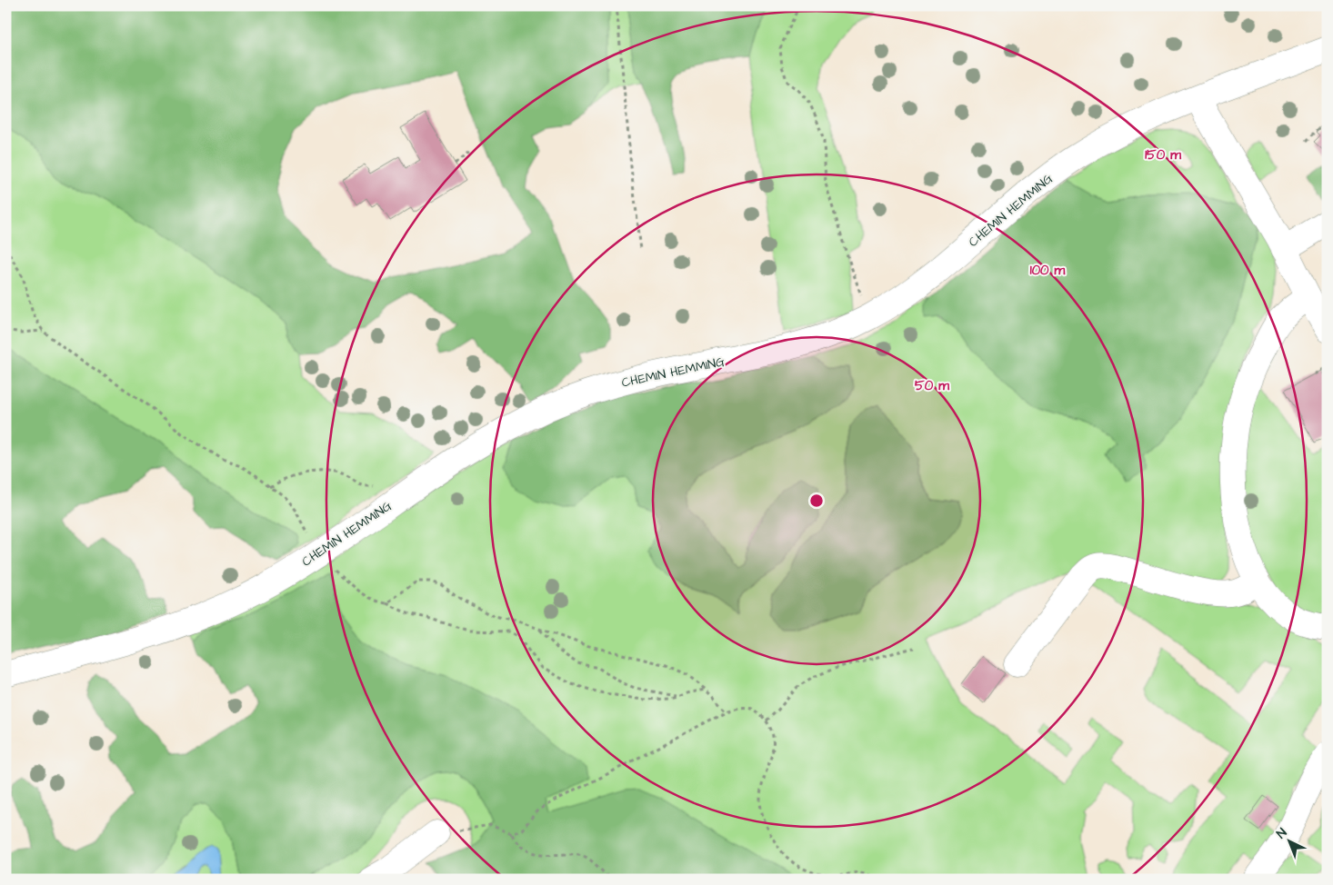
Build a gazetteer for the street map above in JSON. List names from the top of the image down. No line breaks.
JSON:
{"streets":{"street":["CHEMIN HEMMING"]},"north":"top left","rings":["150 m","100 m","50 m"]}
